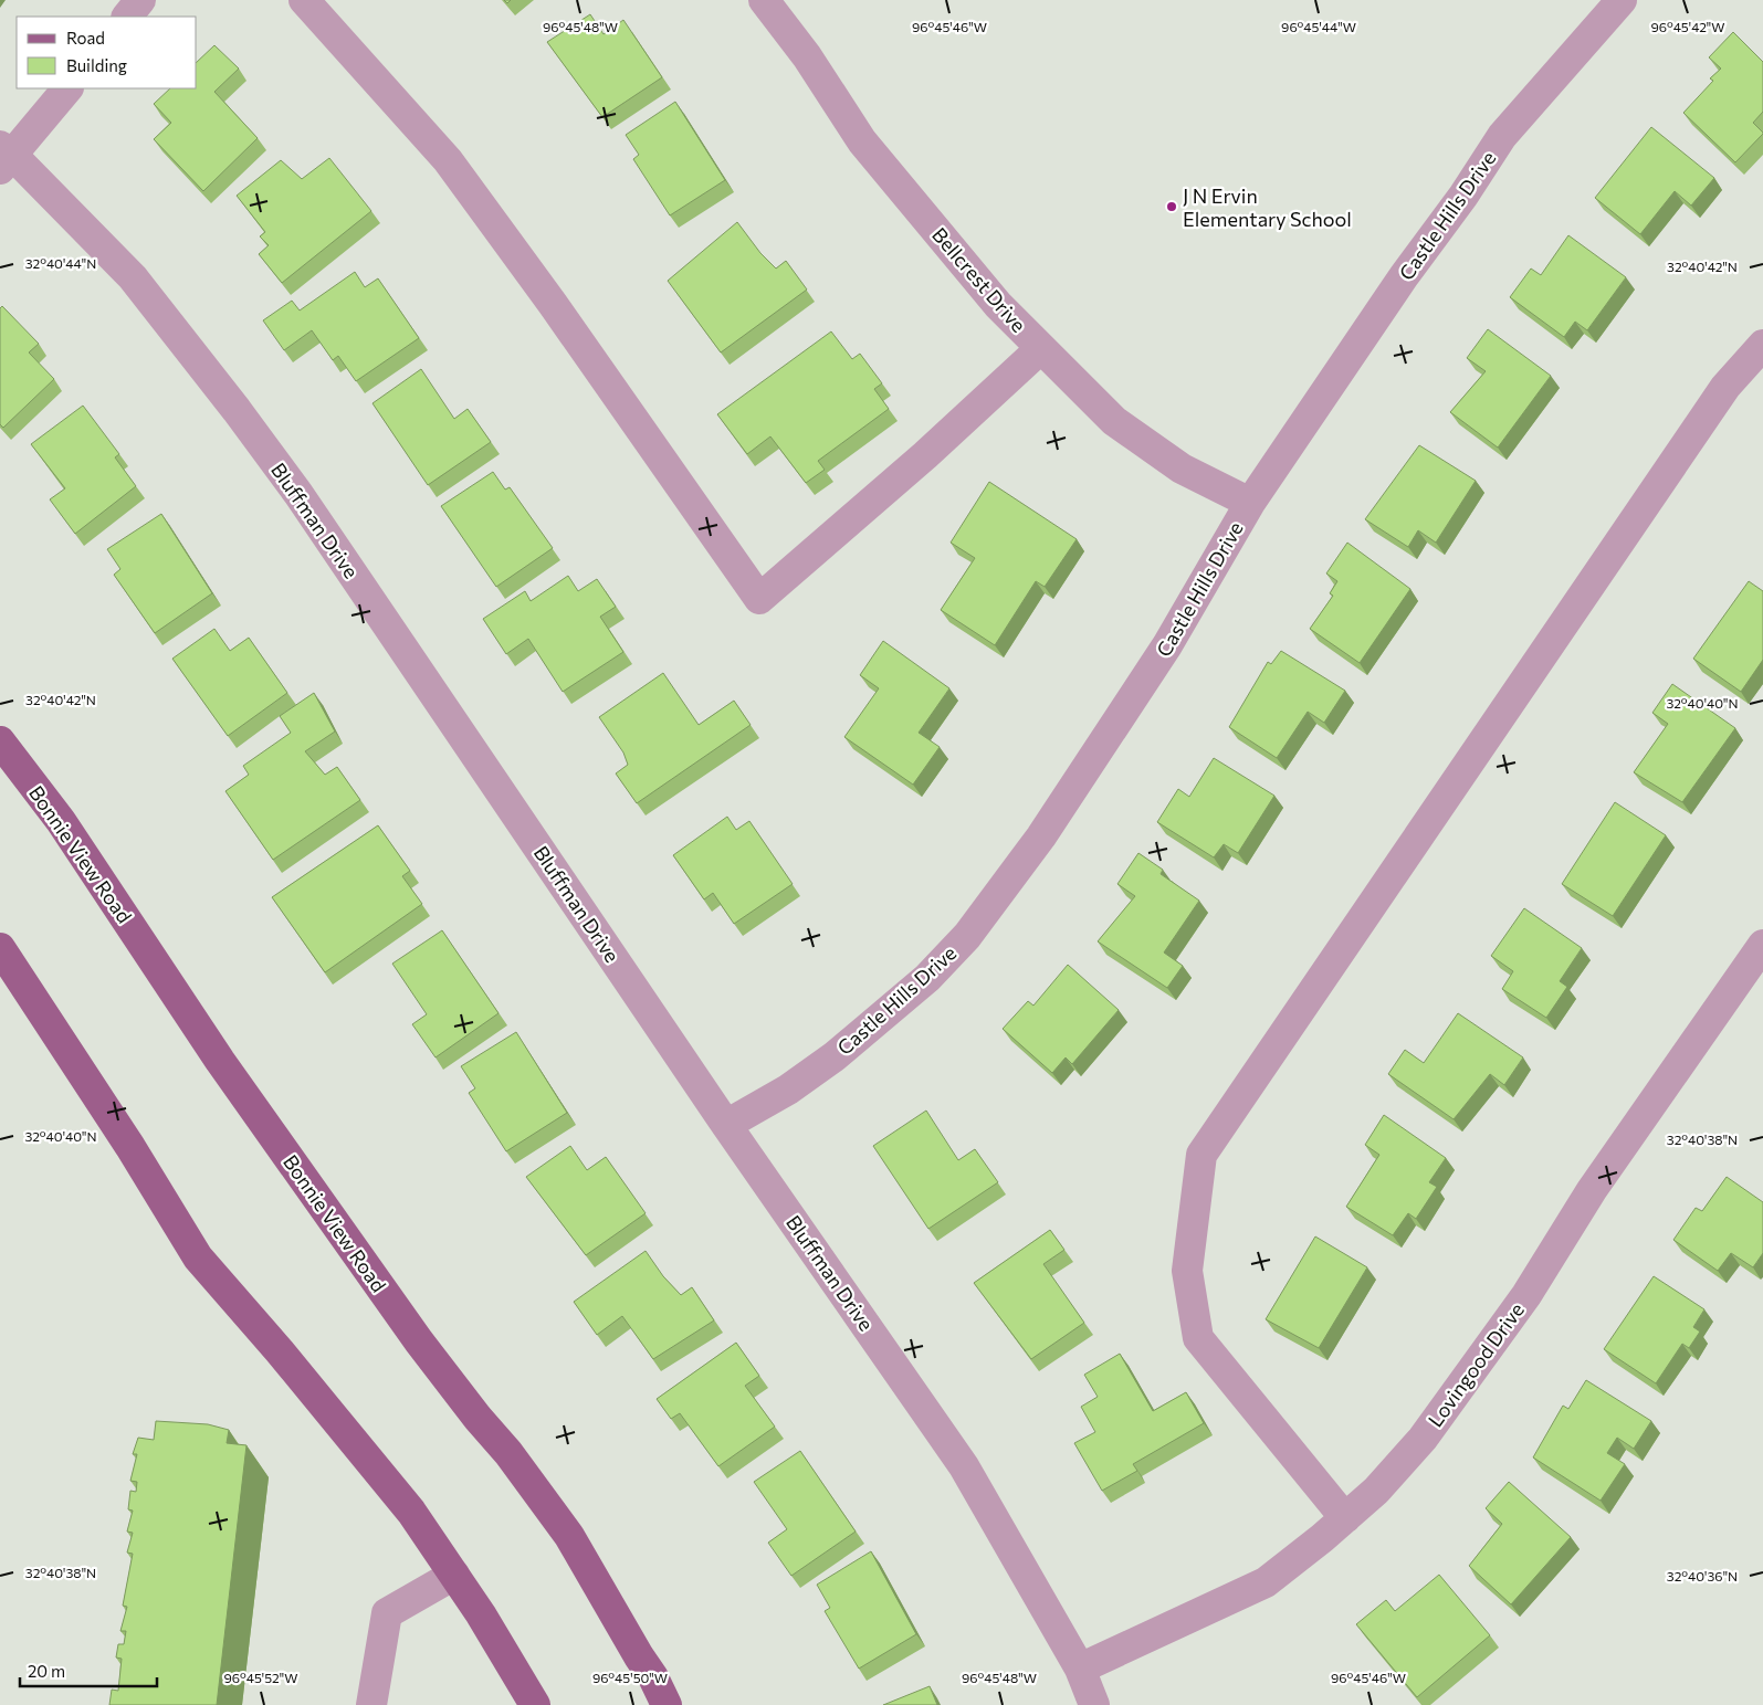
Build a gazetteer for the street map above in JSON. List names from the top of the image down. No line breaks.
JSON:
{"streets":{"main road":["Bonnie View Road"],"street":["Castle Hills Drive","Bellcrest Drive","Bluffman Drive","Lovingood Drive"]},"crossings":[["Castle Hills Drive","Bellcrest Drive"],["Castle Hills Drive","Bluffman Drive"],["Bluffman Drive","Lovingood Drive"]],"places":["J N Ervin Elementary School"],"legend":["Road","Building"],"scale_bar":"20 m","coordinates":["96°45'46\"W","96°45'44\"W","96°45'42\"W","96°45'48\"W","32°40'44\"N","32°40'42\"N","32°40'40\"N","32°40'38\"N","32°40'36\"N","96°45'52\"W","96°45'50\"W"]}
